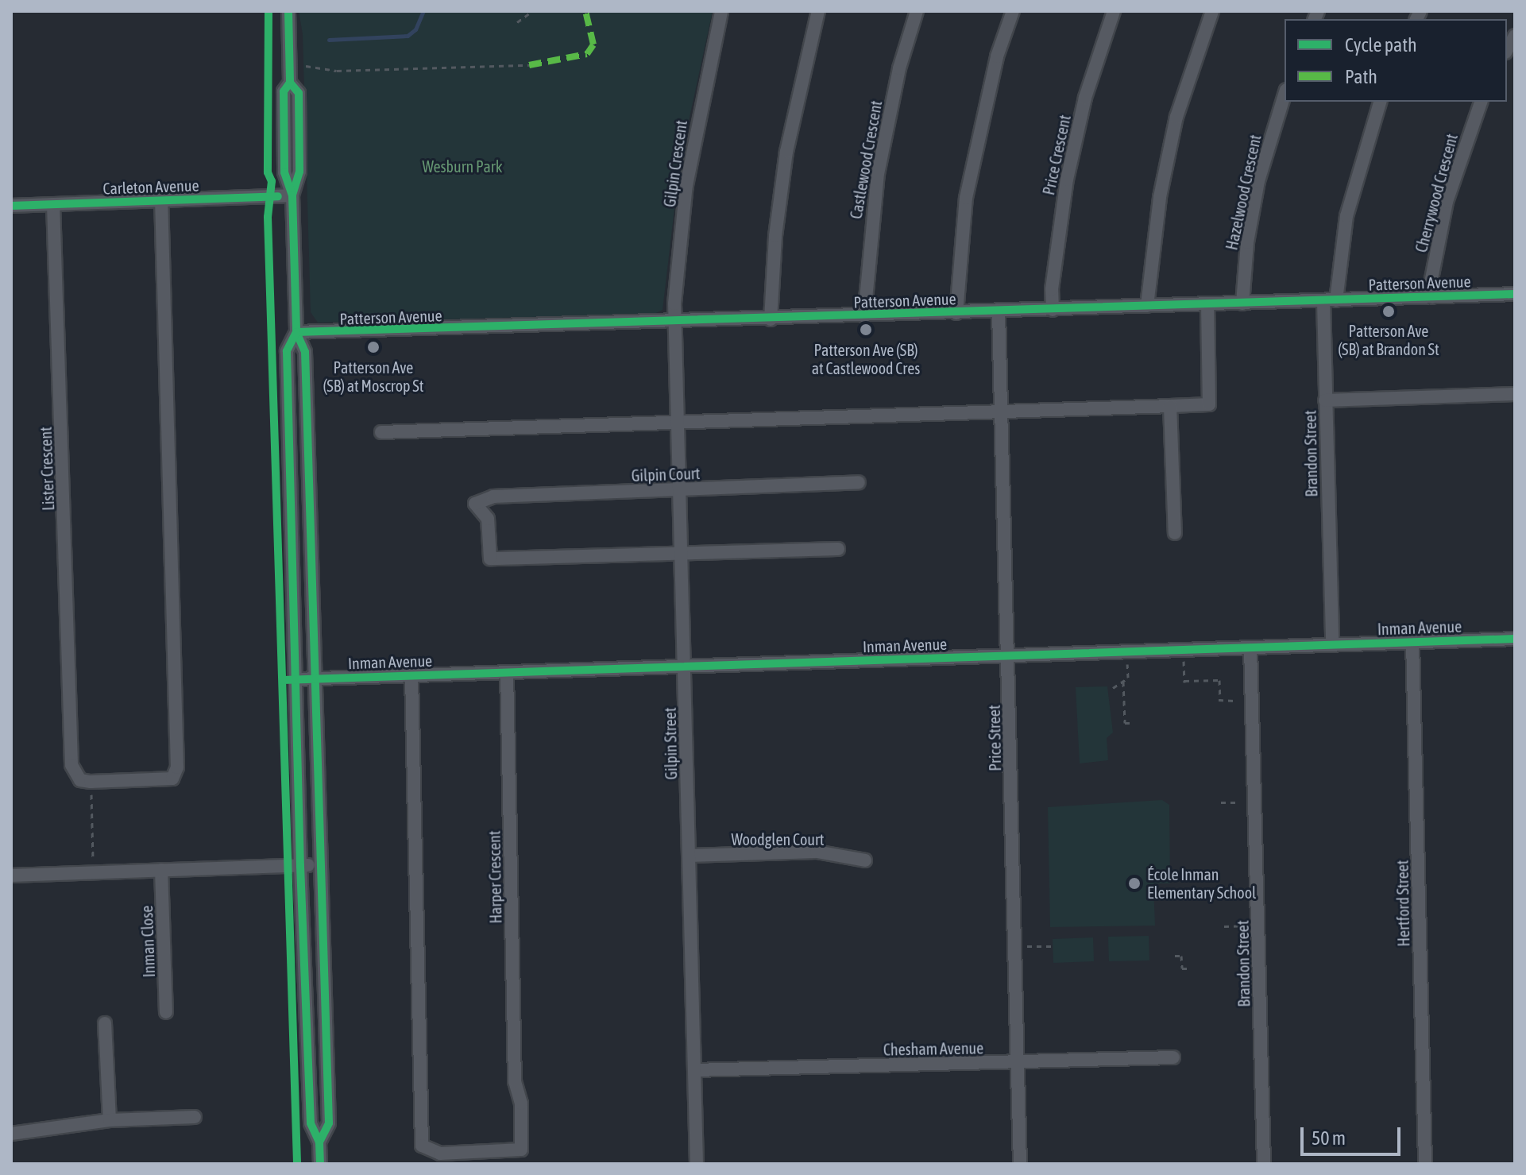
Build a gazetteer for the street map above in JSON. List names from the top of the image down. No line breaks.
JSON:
{"streets":{"street":["Price Crescent","Castlewood Crescent","Gilpin Crescent","Carleton Avenue","Hazelwood Crescent","Cherrywood Crescent","Patterson Avenue","Brandon Street","Lister Crescent","Gilpin Court","Inman Avenue","Price Street","Gilpin Street","Woodglen Court","Harper Crescent","Hertford Street","Inman Close","Chesham Avenue"]},"crossings":[["Price Crescent","Patterson Avenue"],["Castlewood Crescent","Patterson Avenue"],["Gilpin Crescent","Patterson Avenue"],["Gilpin Crescent","Gilpin Street"],["Carleton Avenue","Lister Crescent"],["Hazelwood Crescent","Patterson Avenue"],["Cherrywood Crescent","Patterson Avenue"],["Patterson Avenue","Brandon Street"],["Patterson Avenue","Price Street"],["Patterson Avenue","Gilpin Street"],["Brandon Street","Inman Avenue"],["Gilpin Court","Gilpin Street"],["Inman Avenue","Price Street"],["Inman Avenue","Gilpin Street"],["Inman Avenue","Harper Crescent"],["Inman Avenue","Hertford Street"],["Price Street","Chesham Avenue"],["Gilpin Street","Woodglen Court"],["Gilpin Street","Chesham Avenue"]],"parks":["Wesburn Park"],"places":["Patterson Ave (SB) at Brandon St","Patterson Ave (SB) at Castlewood Cres","Patterson Ave (SB) at Moscrop St","École Inman Elementary School"],"legend":["Cycle path","Path"],"scale_bar":"50 m"}
